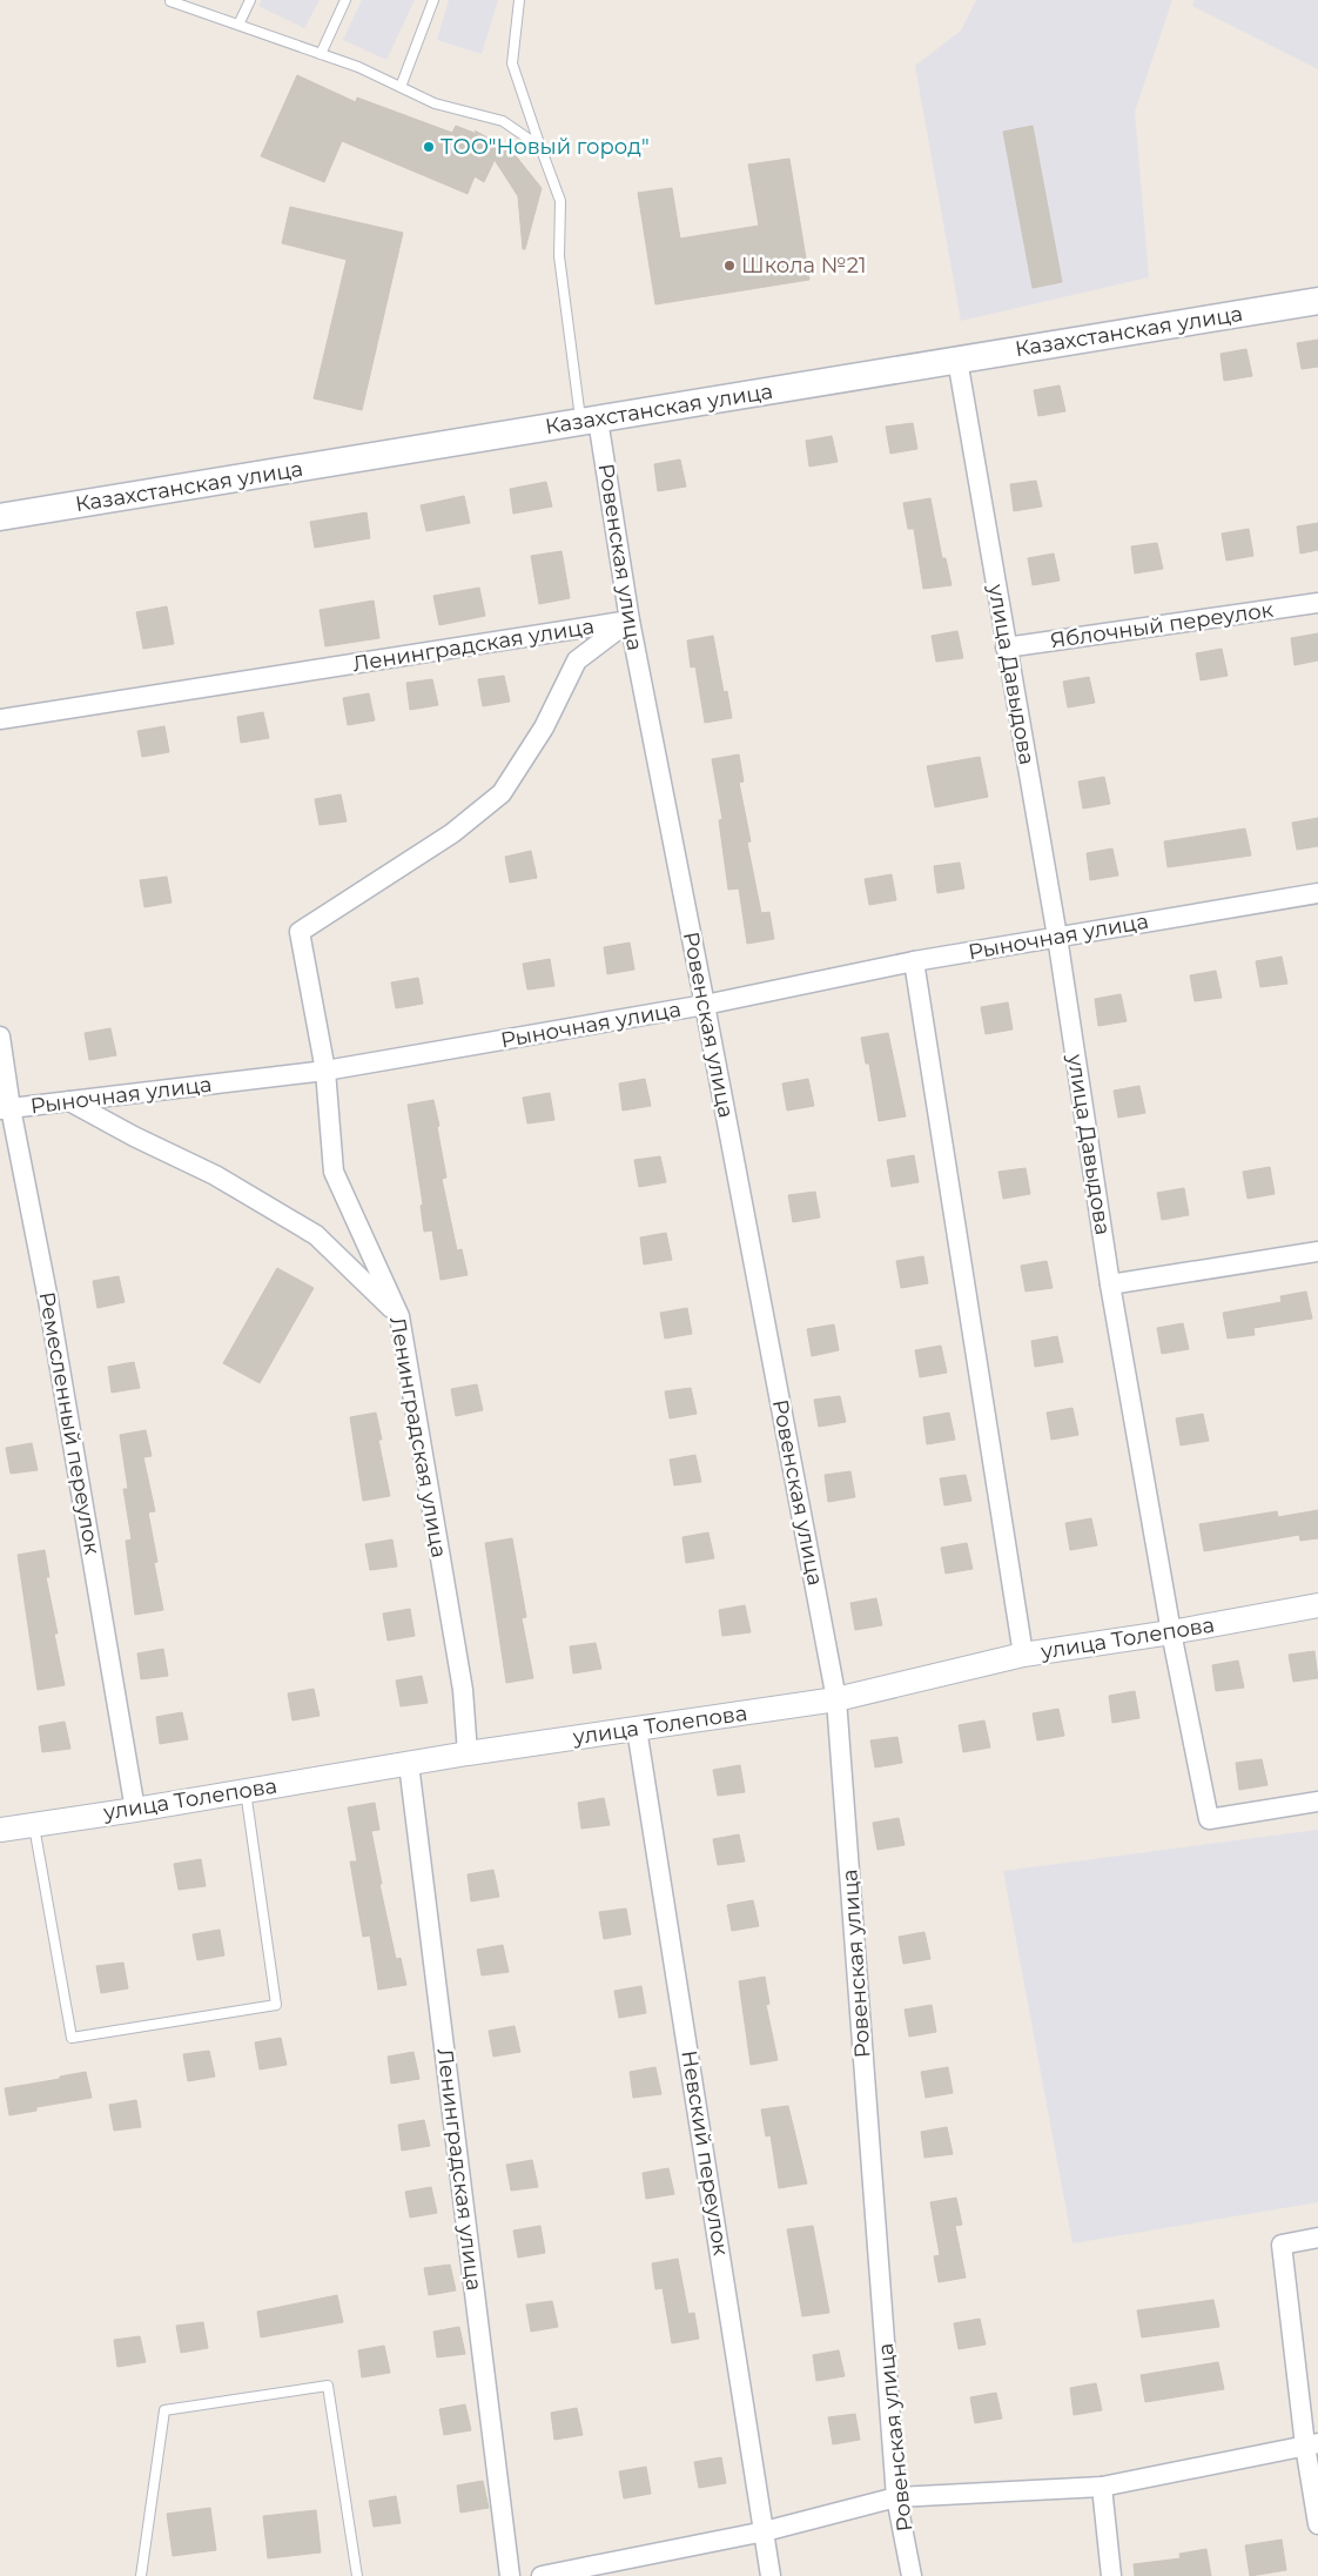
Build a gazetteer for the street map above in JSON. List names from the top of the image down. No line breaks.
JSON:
{"streets":{"main road":["Казахстанская улица"],"street":["Ровенская улица","Яблочный переулок","Ленинградская улица","улица Давыдова","Рыночная улица","Ремесленный переулок","улица Толепова","Невский переулок"]},"crossings":[["Казахстанская улица","Ровенская улица"],["Казахстанская улица","улица Давыдова"],["Ровенская улица","Ленинградская улица"],["Ровенская улица","Рыночная улица"],["Ровенская улица","улица Толепова"],["Яблочный переулок","улица Давыдова"],["Ленинградская улица","Рыночная улица"],["Ленинградская улица","улица Толепова"],["улица Давыдова","Рыночная улица"],["улица Давыдова","улица Толепова"],["Рыночная улица","Ремесленный переулок"],["Ремесленный переулок","улица Толепова"],["улица Толепова","Невский переулок"]],"places":["ТОО\"Новый город\"","Школа №21"]}
